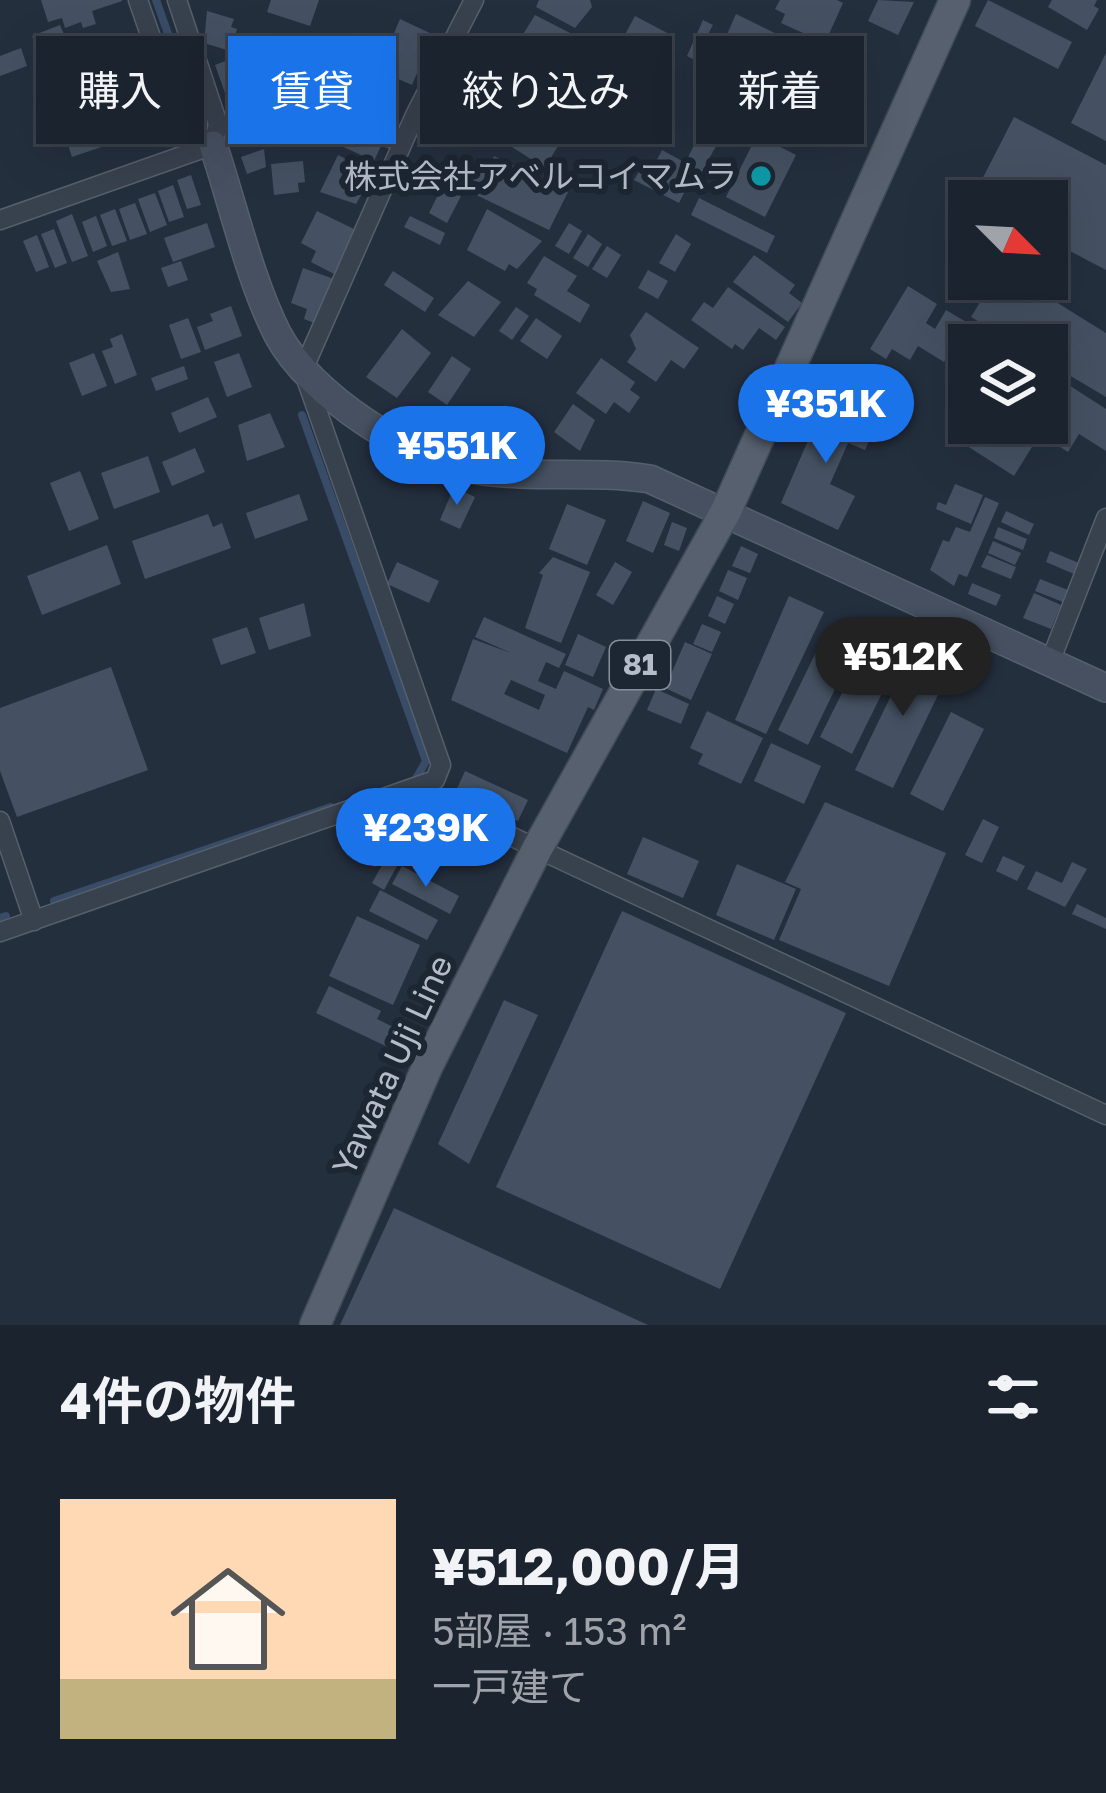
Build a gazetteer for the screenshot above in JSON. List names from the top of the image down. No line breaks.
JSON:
{"streets":{"main road":["81","Yawata Uji Line"]},"places":["株式会社アベルコイマムラ"],"north":"bottom right","page":{"chip":["購入","賃貸","絞り込み","新着"],"price":["¥351K","¥551K","¥512K","¥239K"],"heading":"4件の物件","list":[{"name":"¥512,000/月","note":"5部屋 · 153 m² · 一戸建て"}]}}
